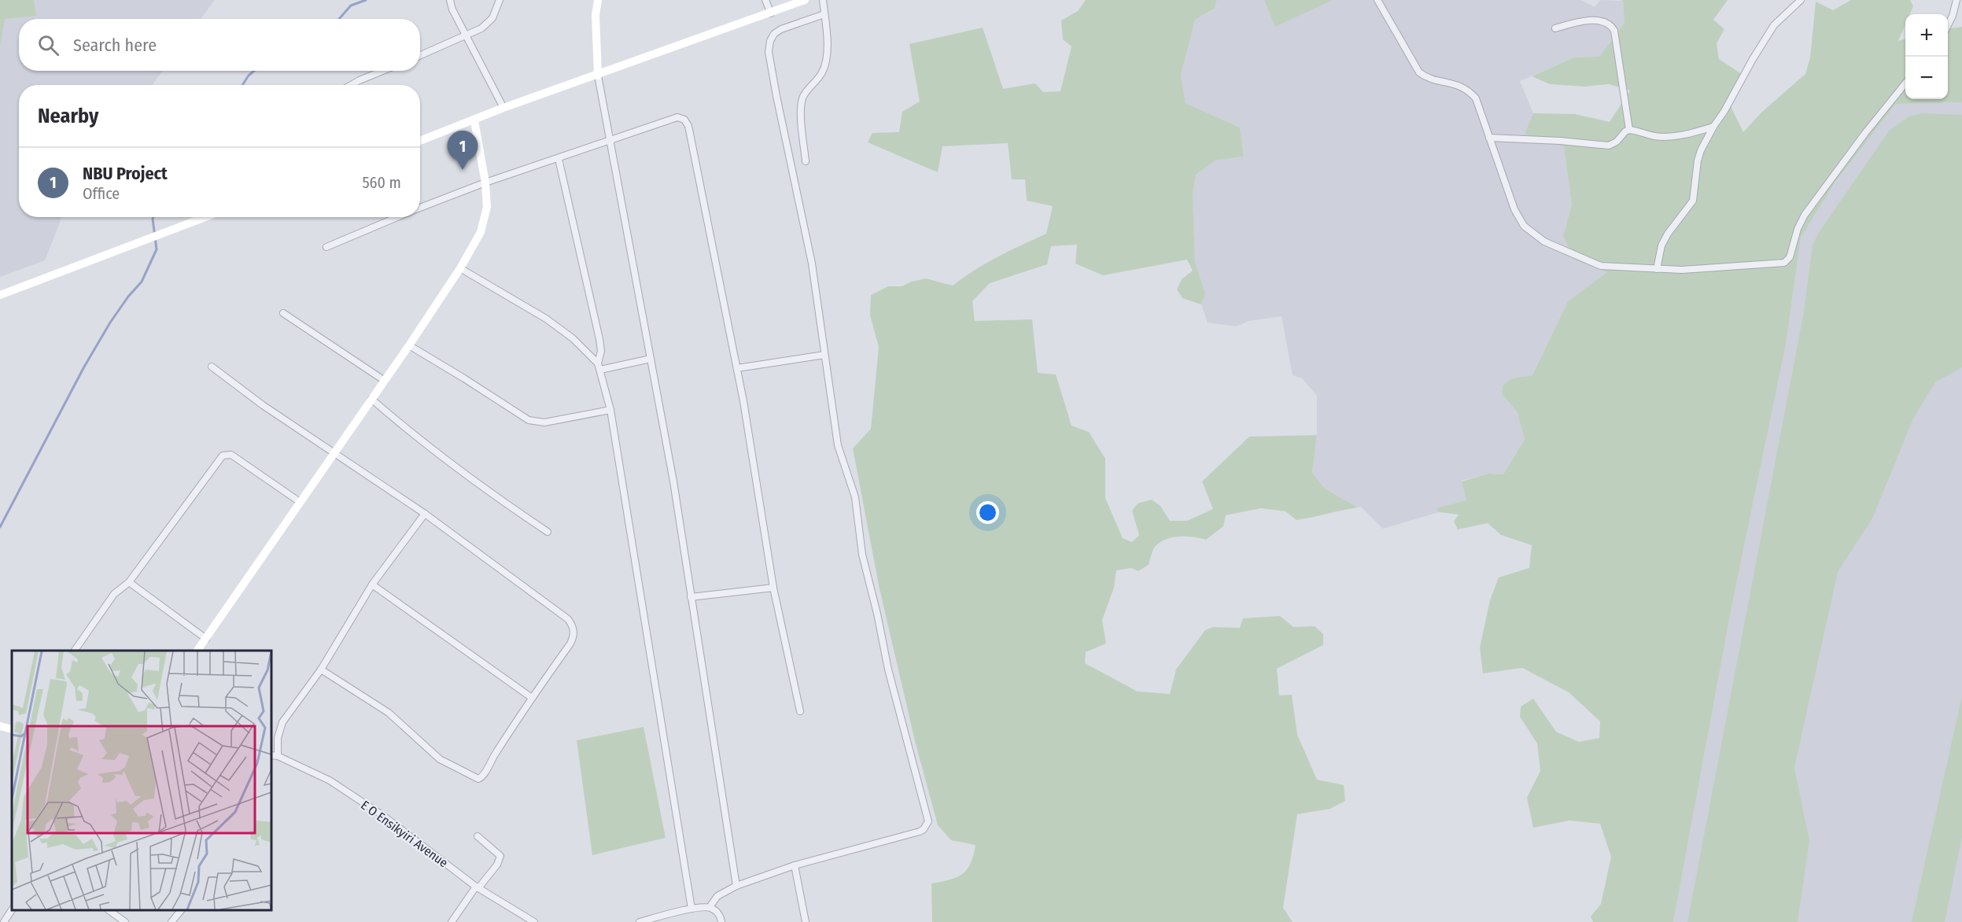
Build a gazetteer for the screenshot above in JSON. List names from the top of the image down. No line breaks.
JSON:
{"streets":{"street":["E O Ensikyiri Avenue"]},"page":{"map_buttons":["+","−"],"search":"Search here","heading":"Nearby","pins":"1","list":[{"mark":"1","name":"NBU Project","note":"Office","value":"560 m"}]}}
